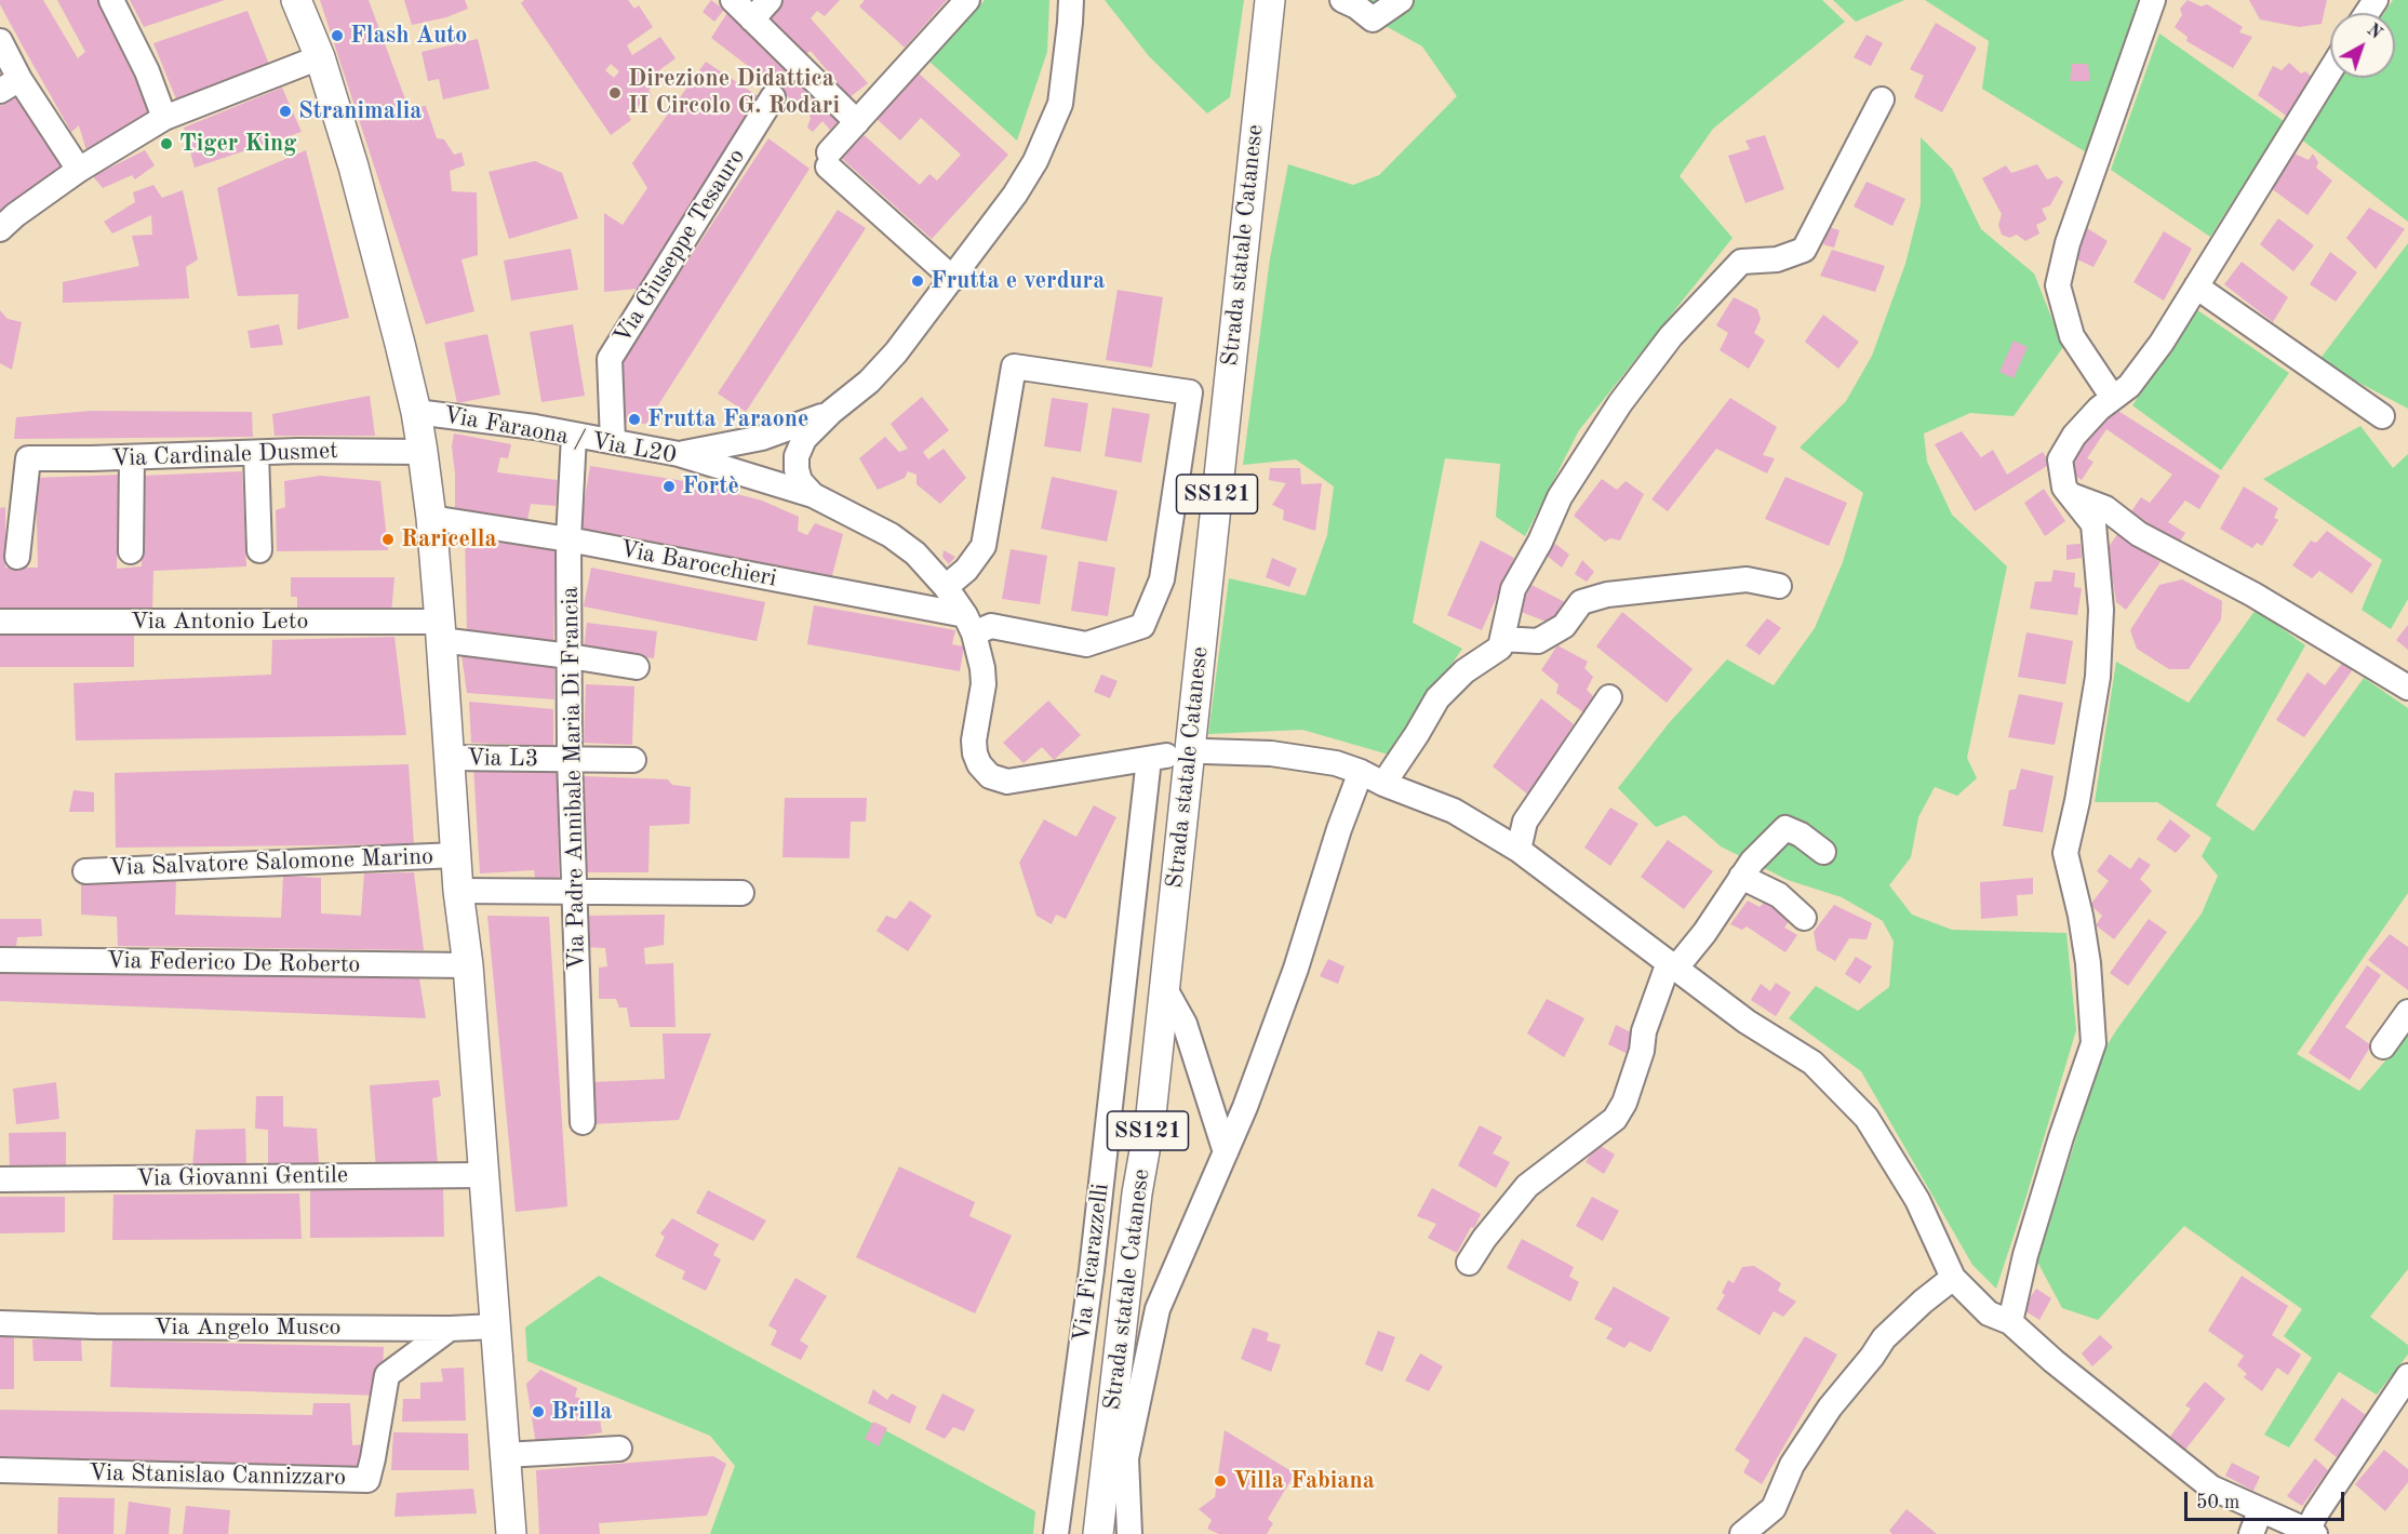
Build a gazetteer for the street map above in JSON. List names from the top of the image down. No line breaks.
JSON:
{"streets":{"main road":["Strada statale Catanese","SS121"],"street":["Via Giuseppe Tesauro","Via Faraona / Via L20","Via Cardinale Dusmet","Via Barocchieri","Via Antonio Leto","Via L3","Via Padre Annibale Maria Di Francia","Via Salvatore Salomone Marino","Via Federico De Roberto","Via Giovanni Gentile","Via Ficarazzelli","Via Angelo Musco","Via Stanislao Cannizzaro"]},"crossings":[["Via Giuseppe Tesauro","Via Faraona / Via L20"],["Via Faraona / Via L20","Via Barocchieri"],["Via Faraona / Via L20","Via Padre Annibale Maria Di Francia"],["Via Faraona / Via L20","Via Ficarazzelli"],["Via Barocchieri","Via Padre Annibale Maria Di Francia"],["Via Antonio Leto","Via Padre Annibale Maria Di Francia"],["Via L3","Via Padre Annibale Maria Di Francia"],["Via Angelo Musco","Via Stanislao Cannizzaro"]],"places":["Flash Auto","Direzione Didattica II Circolo G. Rodari","Stranimalia","Tiger King","Frutta e verdura","Frutta Faraone","Fortè","Raricella","Brilla","Villa Fabiana"],"scale_bar":"50 m","north":"top right"}
